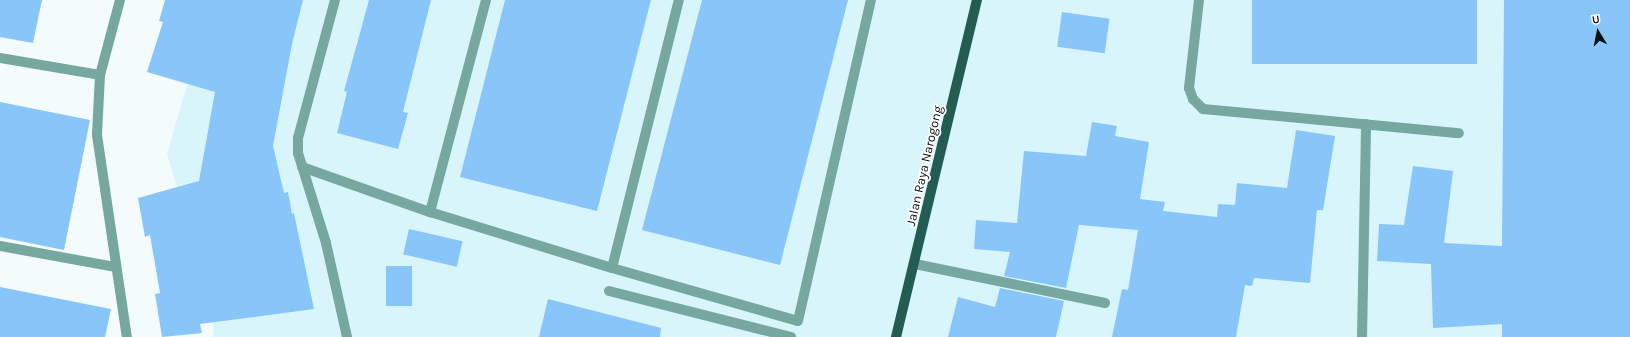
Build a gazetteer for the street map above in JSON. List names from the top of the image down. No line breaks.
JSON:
{"streets":{"main road":["Jalan Raya Narogong"]},"north":"top"}
